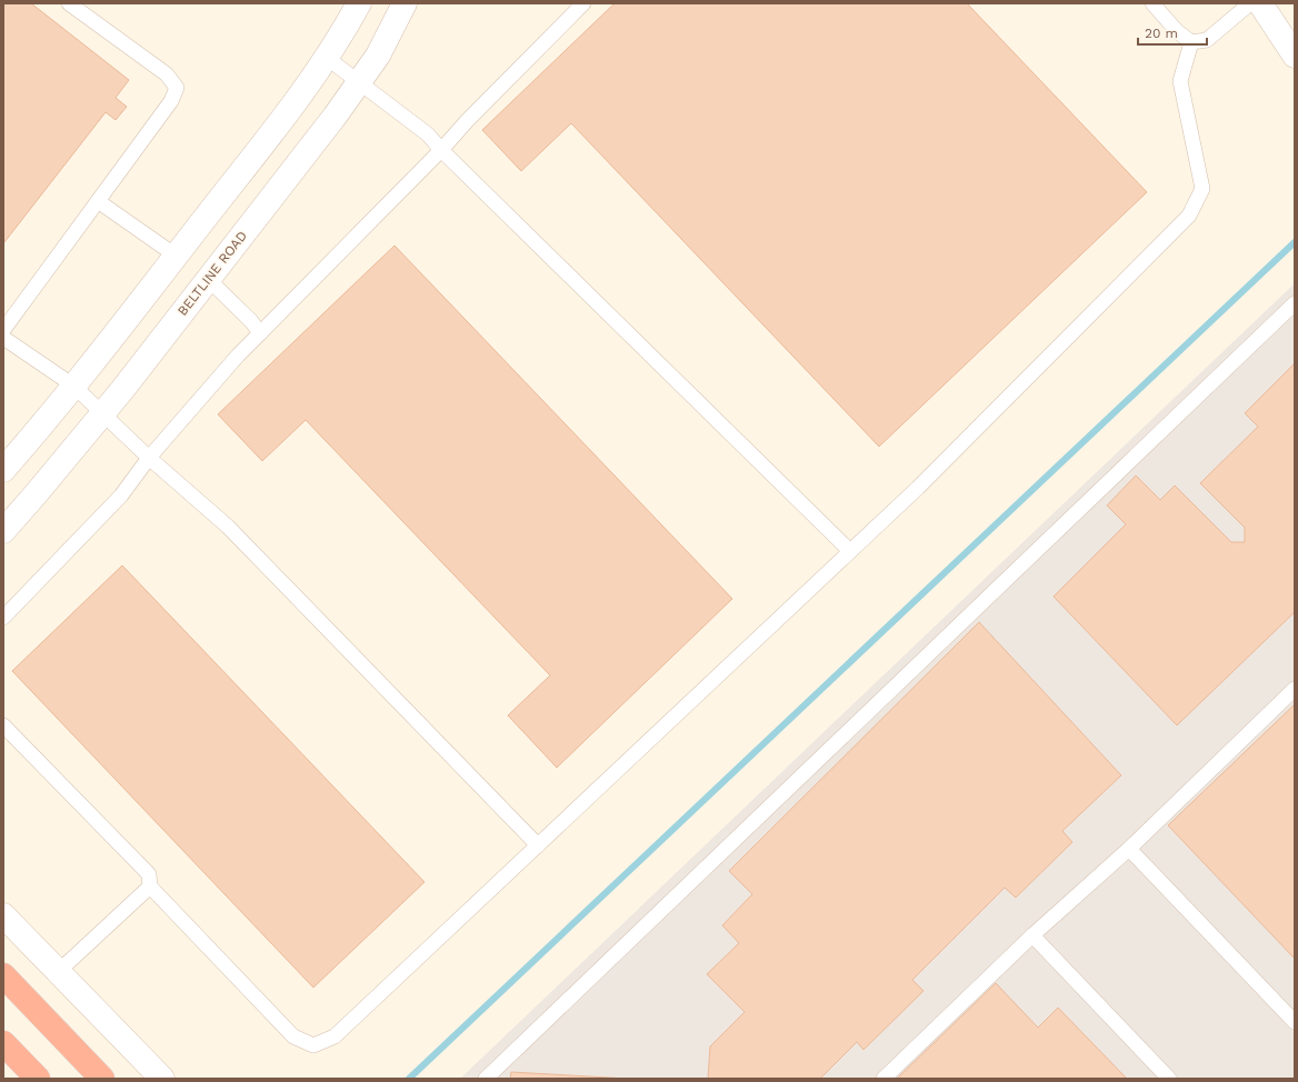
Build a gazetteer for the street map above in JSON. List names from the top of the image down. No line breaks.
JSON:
{"streets":{"street":["BELTLINE ROAD"]},"scale_bar":"20 m"}
